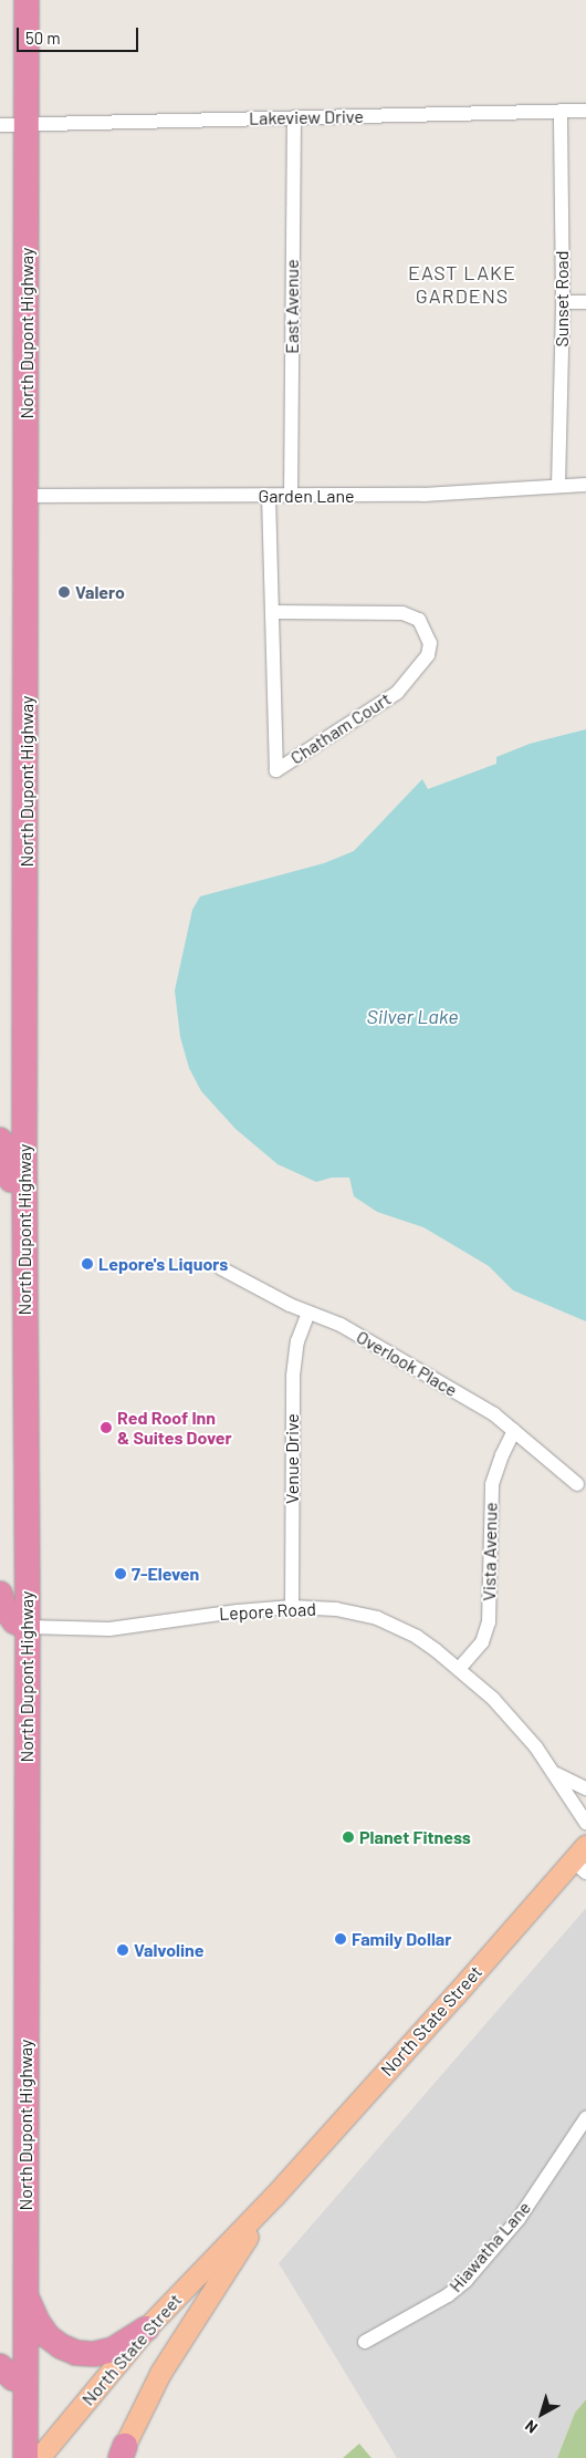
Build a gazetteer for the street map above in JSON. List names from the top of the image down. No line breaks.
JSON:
{"streets":{"highway":["North Dupont Highway"],"main road":["North State Street"],"street":["Lakeview Drive","Sunset Road","East Avenue","Garden Lane","Chatham Court","Overlook Place","Venue Drive","Vista Avenue","Lepore Road","Hiawatha Lane"]},"crossings":[["Lakeview Drive","Sunset Road"],["Lakeview Drive","East Avenue"],["Lakeview Drive","North Dupont Highway"],["Sunset Road","Garden Lane"],["East Avenue","Garden Lane"],["North Dupont Highway","Garden Lane"],["North Dupont Highway","Lepore Road"],["Garden Lane","Chatham Court"],["Overlook Place","Venue Drive"],["Overlook Place","Vista Avenue"],["Venue Drive","Lepore Road"],["Vista Avenue","Lepore Road"]],"districts":["EAST LAKE GARDENS"],"water":["Silver Lake"],"places":["Valero","Lepore's Liquors","Red Roof Inn & Suites Dover","7-Eleven","Planet Fitness","Family Dollar","Valvoline"],"scale_bar":"50 m","north":"bottom left"}
